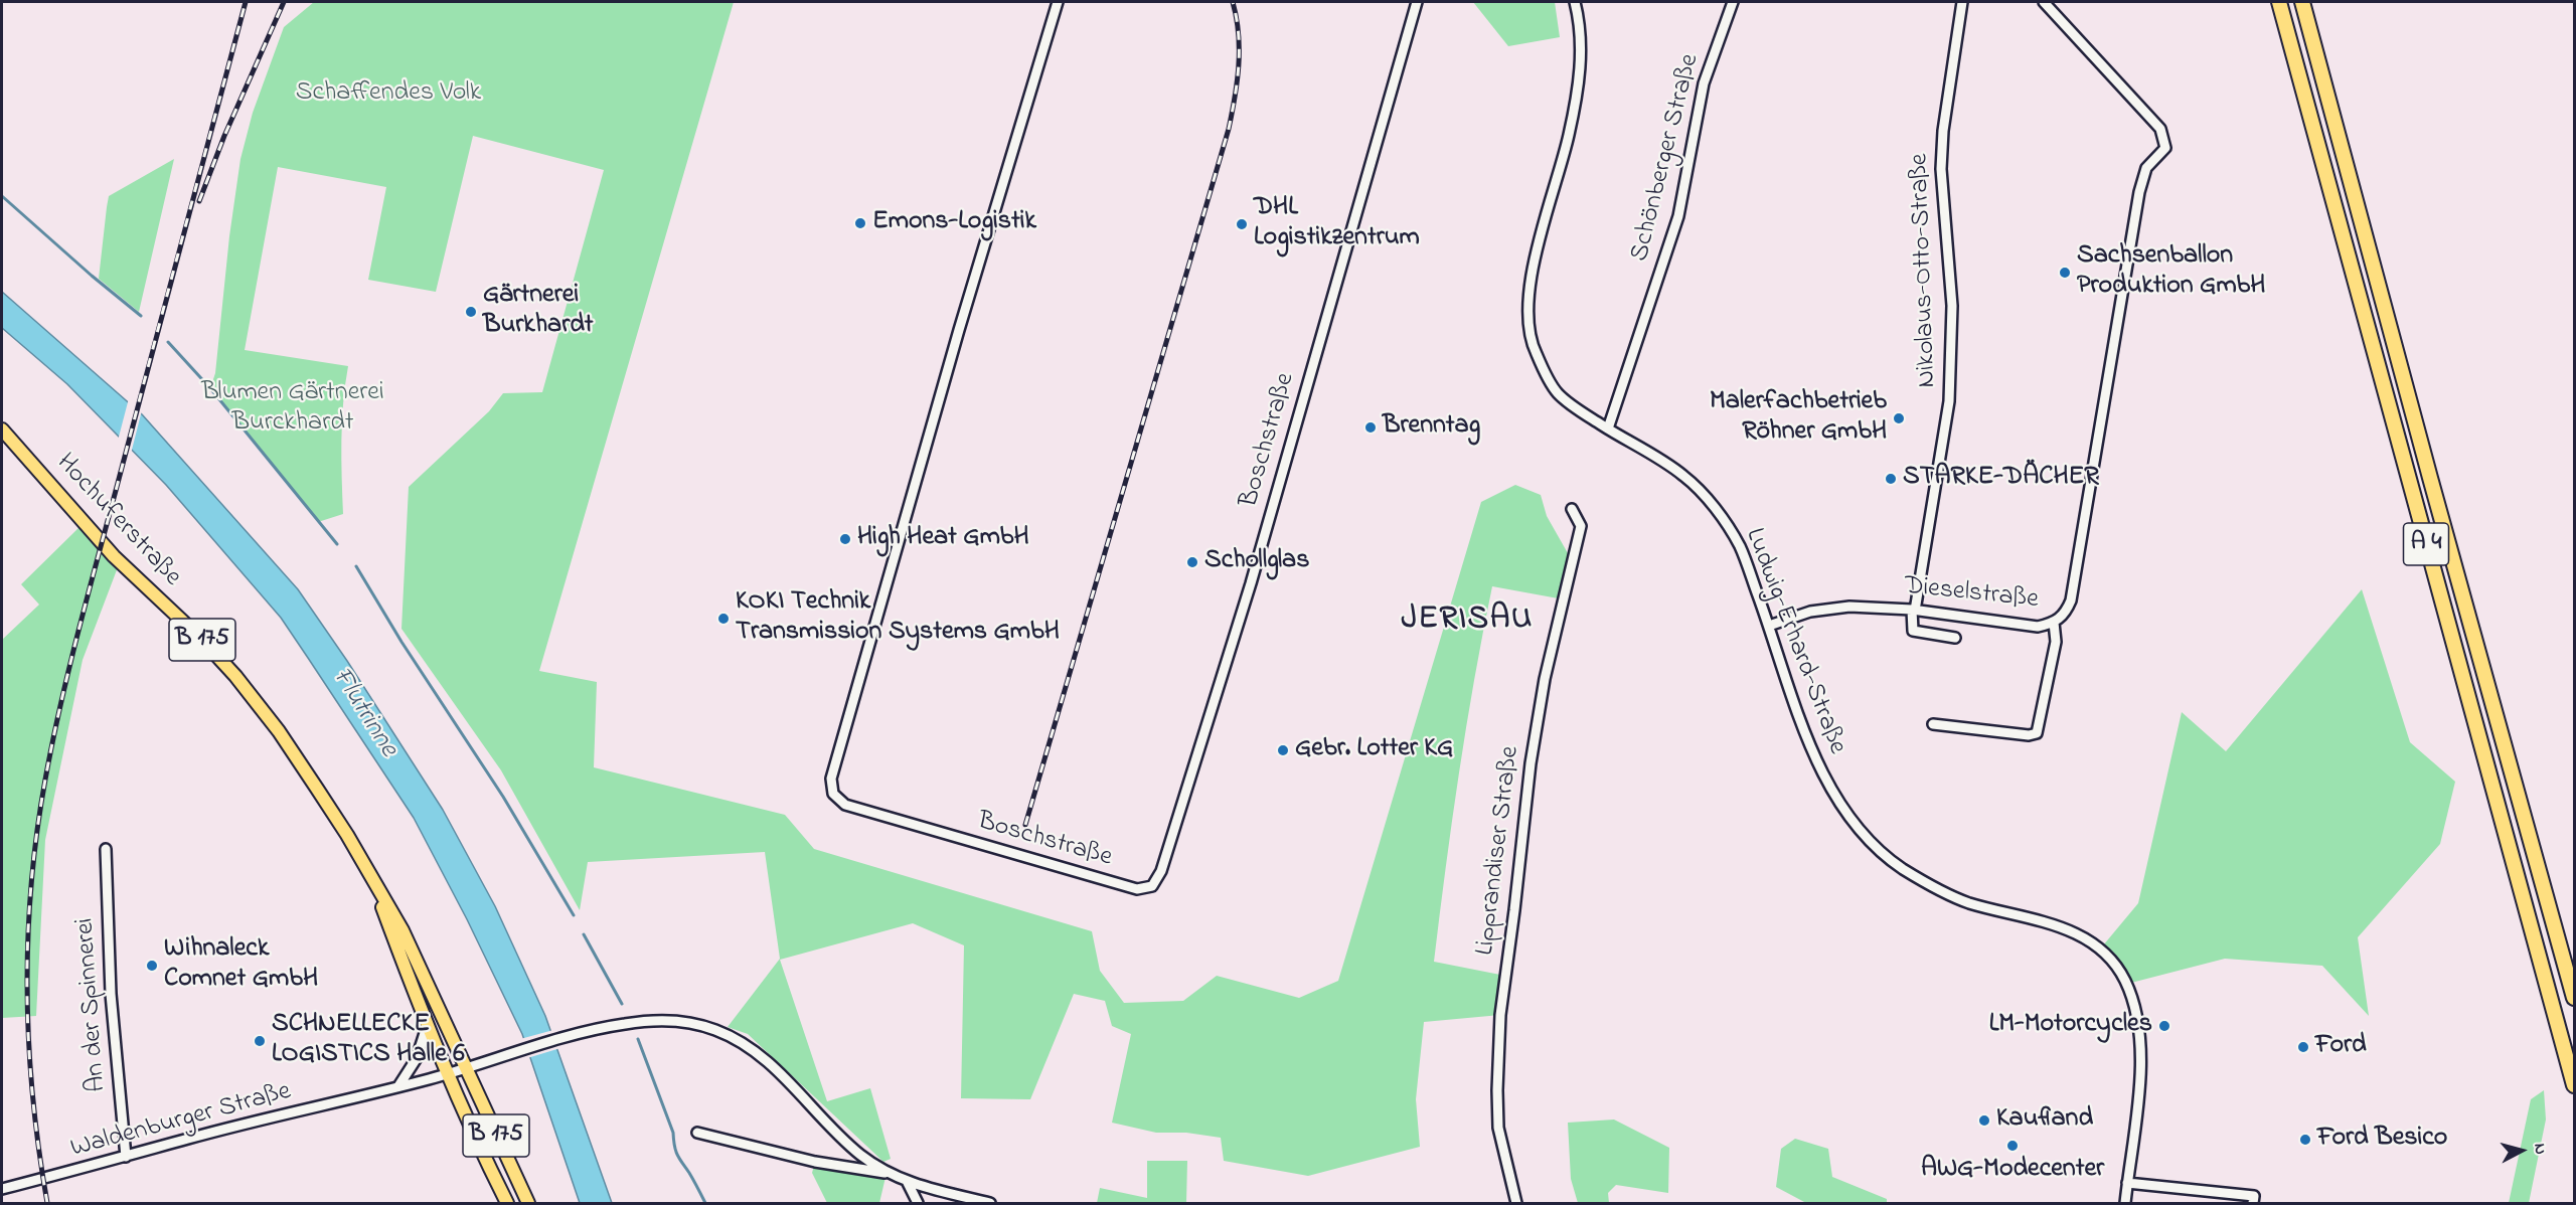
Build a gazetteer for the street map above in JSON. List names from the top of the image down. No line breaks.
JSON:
{"streets":{"highway":["A 4"],"main road":["Hochuferstraße","B 175"],"street":["Schönberger Straße","Nikolaus-Otto-Straße","Boschstraße","Dieselstraße","Ludwig-Erhard-Straße","Lipprandiser Straße","An der Spinnerei","Waldenburger Straße"]},"crossings":[["Schönberger Straße","Ludwig-Erhard-Straße"],["Nikolaus-Otto-Straße","Dieselstraße"],["Hochuferstraße","B 175"],["Hochuferstraße","Waldenburger Straße"],["Dieselstraße","Ludwig-Erhard-Straße"],["B 175","Waldenburger Straße"],["An der Spinnerei","Waldenburger Straße"]],"districts":["JERISAU"],"water":["Flutrinne"],"parks":["Schaffendes Volk","Blumen Gärtnerei Burckhardt"],"places":["Emons-Logistik","DHL Logistikzentrum","Sachsenballon Produktion GmbH","Gärtnerei Burkhardt","Malerfachbetrieb Röhner GmbH","Brenntag","STARKE-DÄCHER","High Heat GmbH","Schollglas","KOKI Technik Transmission Systems GmbH","Gebr. Lotter KG","Wihnaleck Comnet GmbH","LM-Motorcycles","SCHNELLECKE LOGISTICS Halle 6","Ford","Kaufland","Ford Besico","AWG-Modecenter"],"north":"right"}
